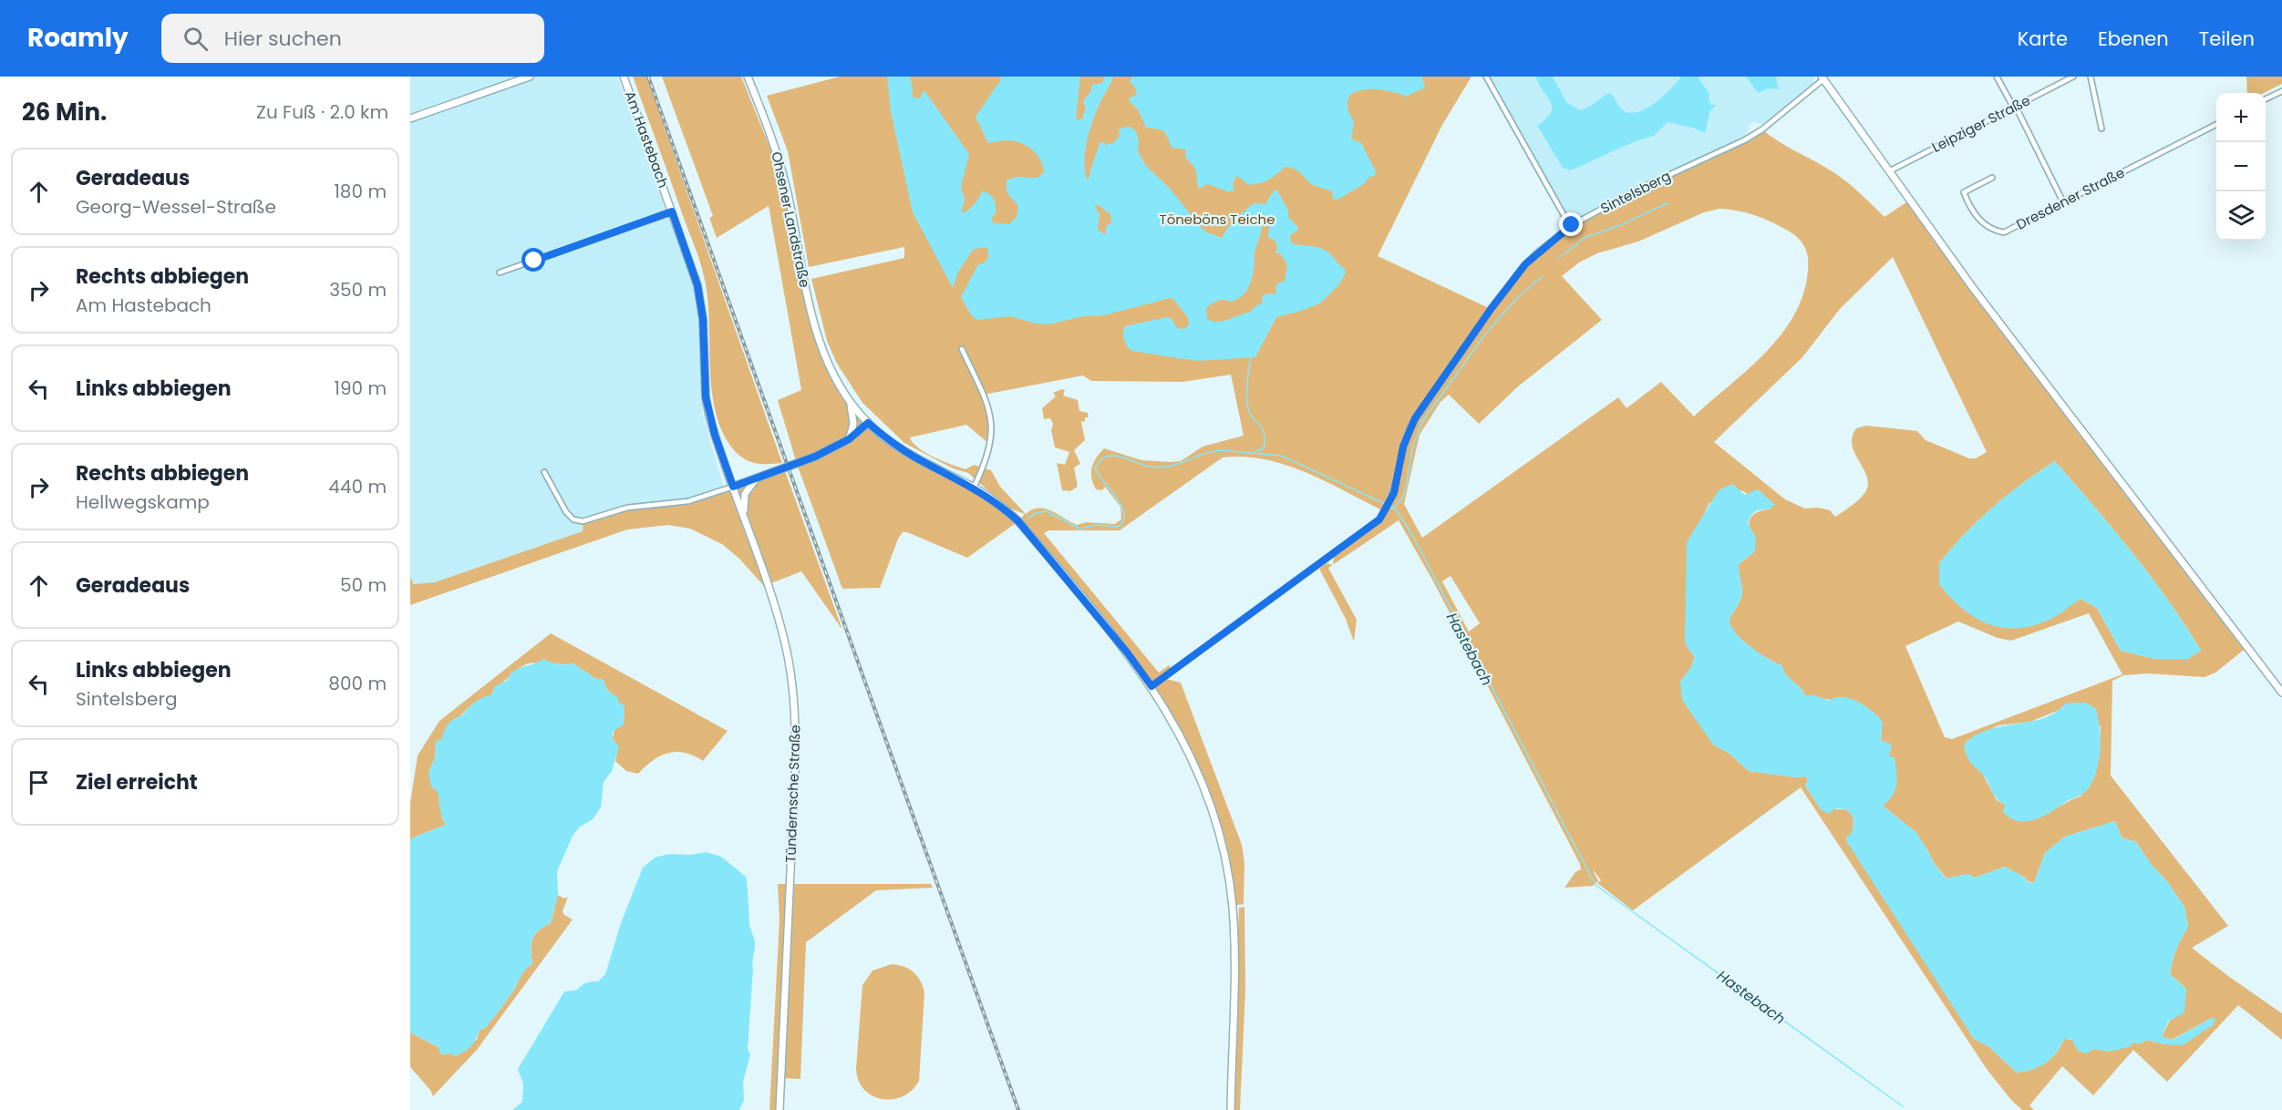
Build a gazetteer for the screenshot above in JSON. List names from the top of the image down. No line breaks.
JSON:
{"streets":{"main road":["Am Hastebach","Ohsener Landstraße","Tündernsche Straße"],"street":["Leipziger Straße","Sintelsberg","Dresdener Straße"]},"crossings":[["Am Hastebach","Tündernsche Straße"]],"water":["Hastebach"],"parks":["Töneböns Teiche"],"page":{"header":"Roamly","search":"Hier suchen","nav":["Karte","Ebenen","Teilen"],"heading":["26 Min.","Zu Fuß · 2.0 km"],"map_buttons":["+","−"],"list":[["Geradeaus","Georg-Wessel-Straße","180 m"],["Rechts abbiegen","Am Hastebach","350 m"],["Links abbiegen","190 m"],["Rechts abbiegen","Hellwegskamp","440 m"],["Geradeaus","50 m"],["Links abbiegen","Sintelsberg","800 m"],"Ziel erreicht"]}}
